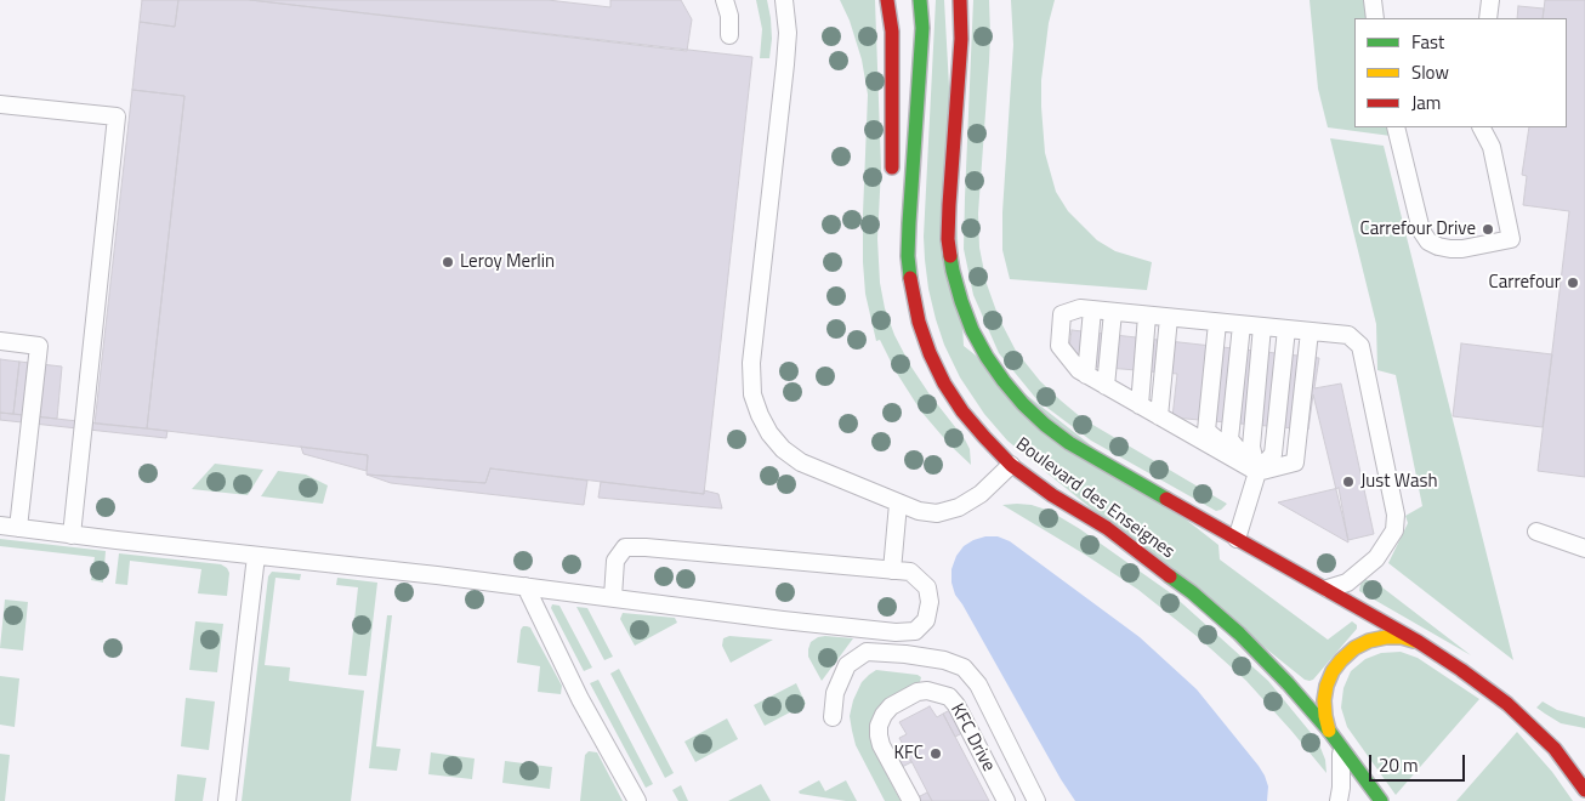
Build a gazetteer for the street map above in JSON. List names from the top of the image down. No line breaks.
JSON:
{"streets":{"street":["Boulevard des Enseignes"],"lane":["KFC Drive"]},"places":["Carrefour Drive","Leroy Merlin","Carrefour","Just Wash","KFC"],"legend":["Fast","Slow","Jam"],"scale_bar":"20 m"}
